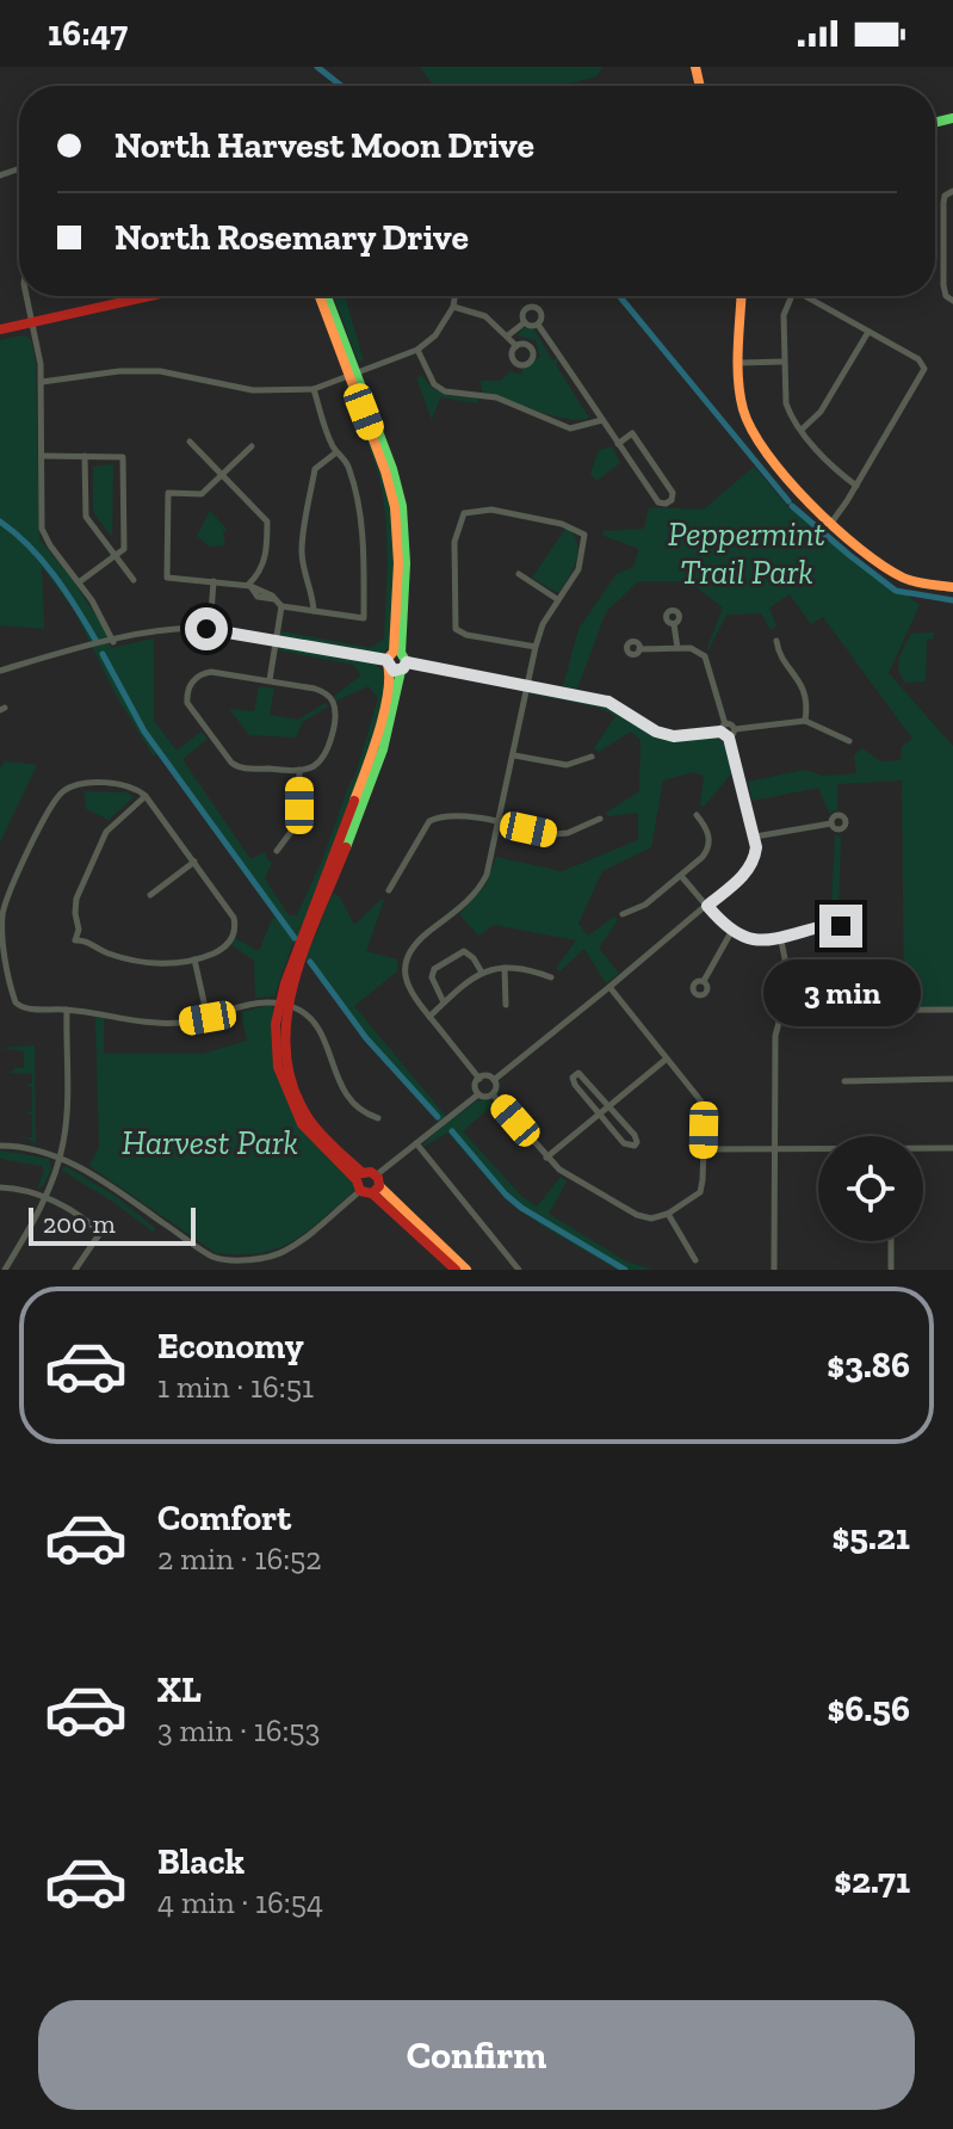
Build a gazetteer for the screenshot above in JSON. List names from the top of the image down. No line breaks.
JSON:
{"parks":["Peppermint Trail Park","Harvest Park"],"scale_bar":"200 m","page":{"status":"16:47","banner":["North Harvest Moon Drive","North Rosemary Drive"],"bubble":"3 min","scale":"200 m","list":[{"name":"Economy","note":"1 min · 16:51","value":"$3.86"},{"name":"Comfort","note":"2 min · 16:52","value":"$5.21"},{"name":"XL","note":"3 min · 16:53","value":"$6.56"},{"name":"Black","note":"4 min · 16:54","value":"$2.71"}],"buttons":"Confirm"}}
